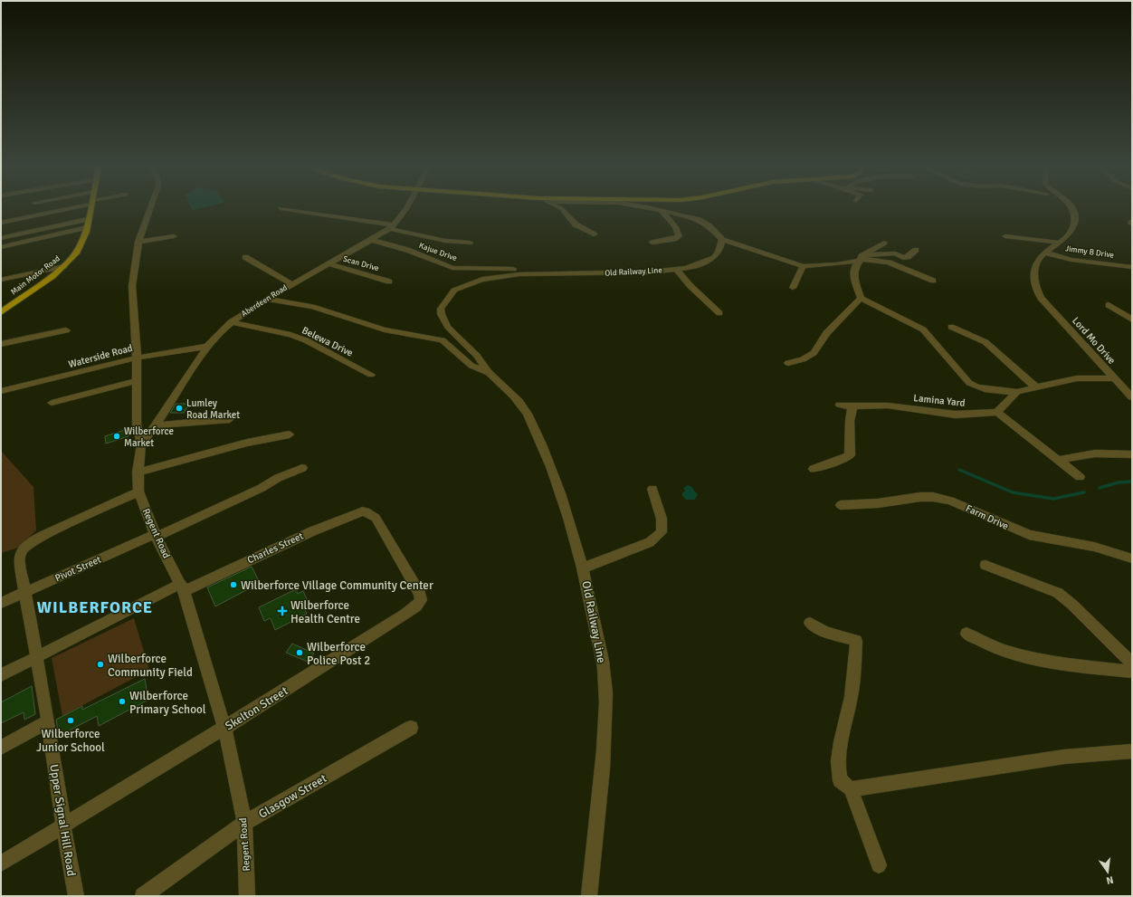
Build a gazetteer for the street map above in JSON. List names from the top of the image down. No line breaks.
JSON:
{"streets":{"main road":["Main Motor Road"],"street":["Kajue Drive","Jimmy B Drive","Scan Drive","Old Railway Line","Aberdeen Road","Lord Mo Drive","Belewa Drive","Waterside Road","Lamina Yard","Farm Drive","Regent Road","Charles Street","Pivot Street","Skelton Street","Glasgow Street","Upper Signal Hill Road"]},"crossings":[["Kajue Drive","Old Railway Line"],["Kajue Drive","Aberdeen Road"],["Jimmy B Drive","Lord Mo Drive"],["Scan Drive","Aberdeen Road"],["Old Railway Line","Aberdeen Road"],["Aberdeen Road","Belewa Drive"],["Aberdeen Road","Waterside Road"],["Aberdeen Road","Regent Road"],["Waterside Road","Regent Road"],["Regent Road","Charles Street"],["Regent Road","Pivot Street"],["Regent Road","Skelton Street"],["Regent Road","Glasgow Street"],["Regent Road","Upper Signal Hill Road"],["Charles Street","Skelton Street"],["Charles Street","Upper Signal Hill Road"],["Pivot Street","Upper Signal Hill Road"],["Skelton Street","Upper Signal Hill Road"]],"districts":["WILBERFORCE"],"places":{"other":["Lumley Road Market","Wilberforce Market","Wilberforce Village Community Center","Wilberforce Police Post 2","Wilberforce Community Field","Wilberforce Primary School","Wilberforce Junior School"],"health":["Wilberforce Health Centre"]},"north":"bottom"}
